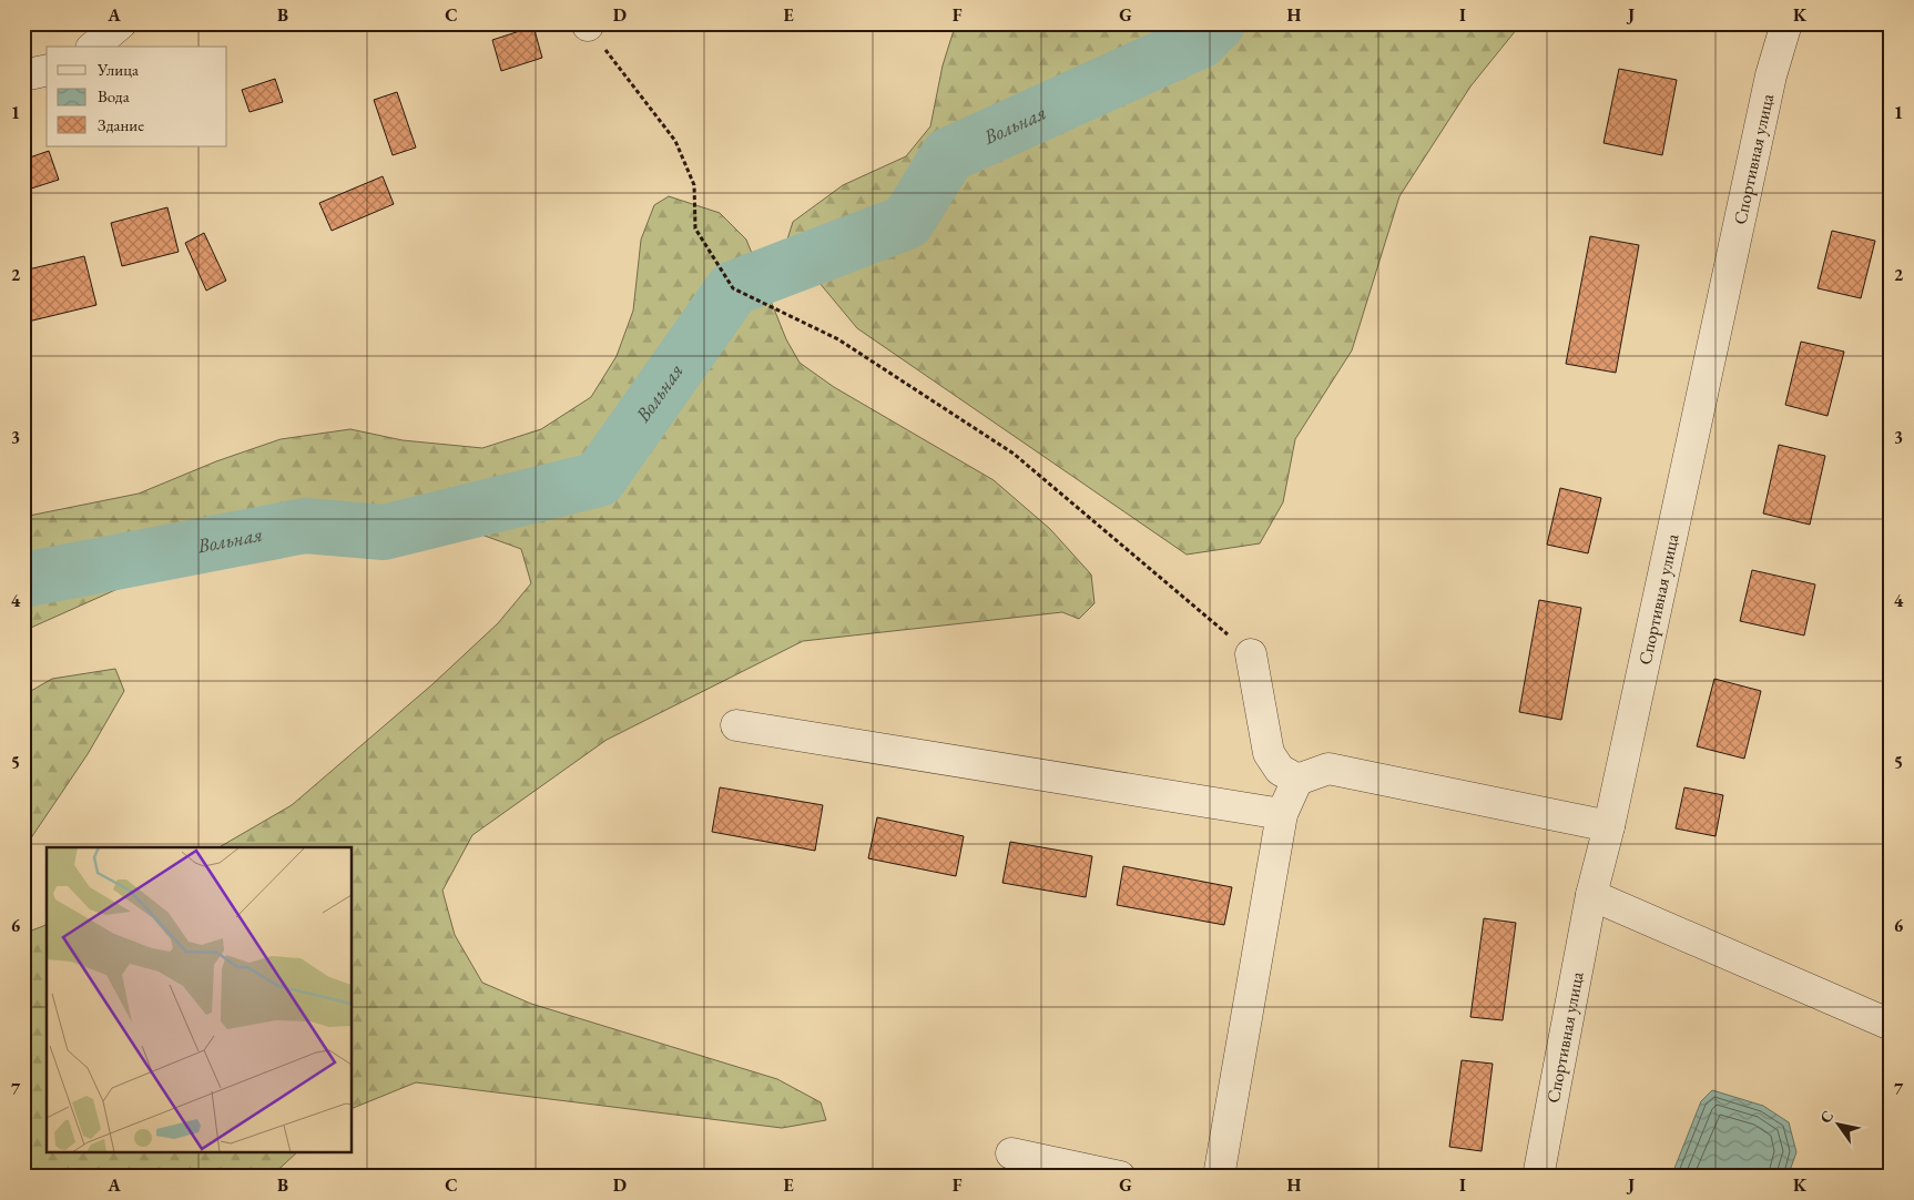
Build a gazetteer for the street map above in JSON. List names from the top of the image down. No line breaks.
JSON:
{"streets":{"street":["Спортивная улица"]},"water":["Вольная"],"legend":["Улица","Вода","Здание"],"north":"top left","grid":{"columns":["A","B","C","D","E","F","G","H","I","J","K"],"rows":["1","2","3","4","5","6","7"]}}
